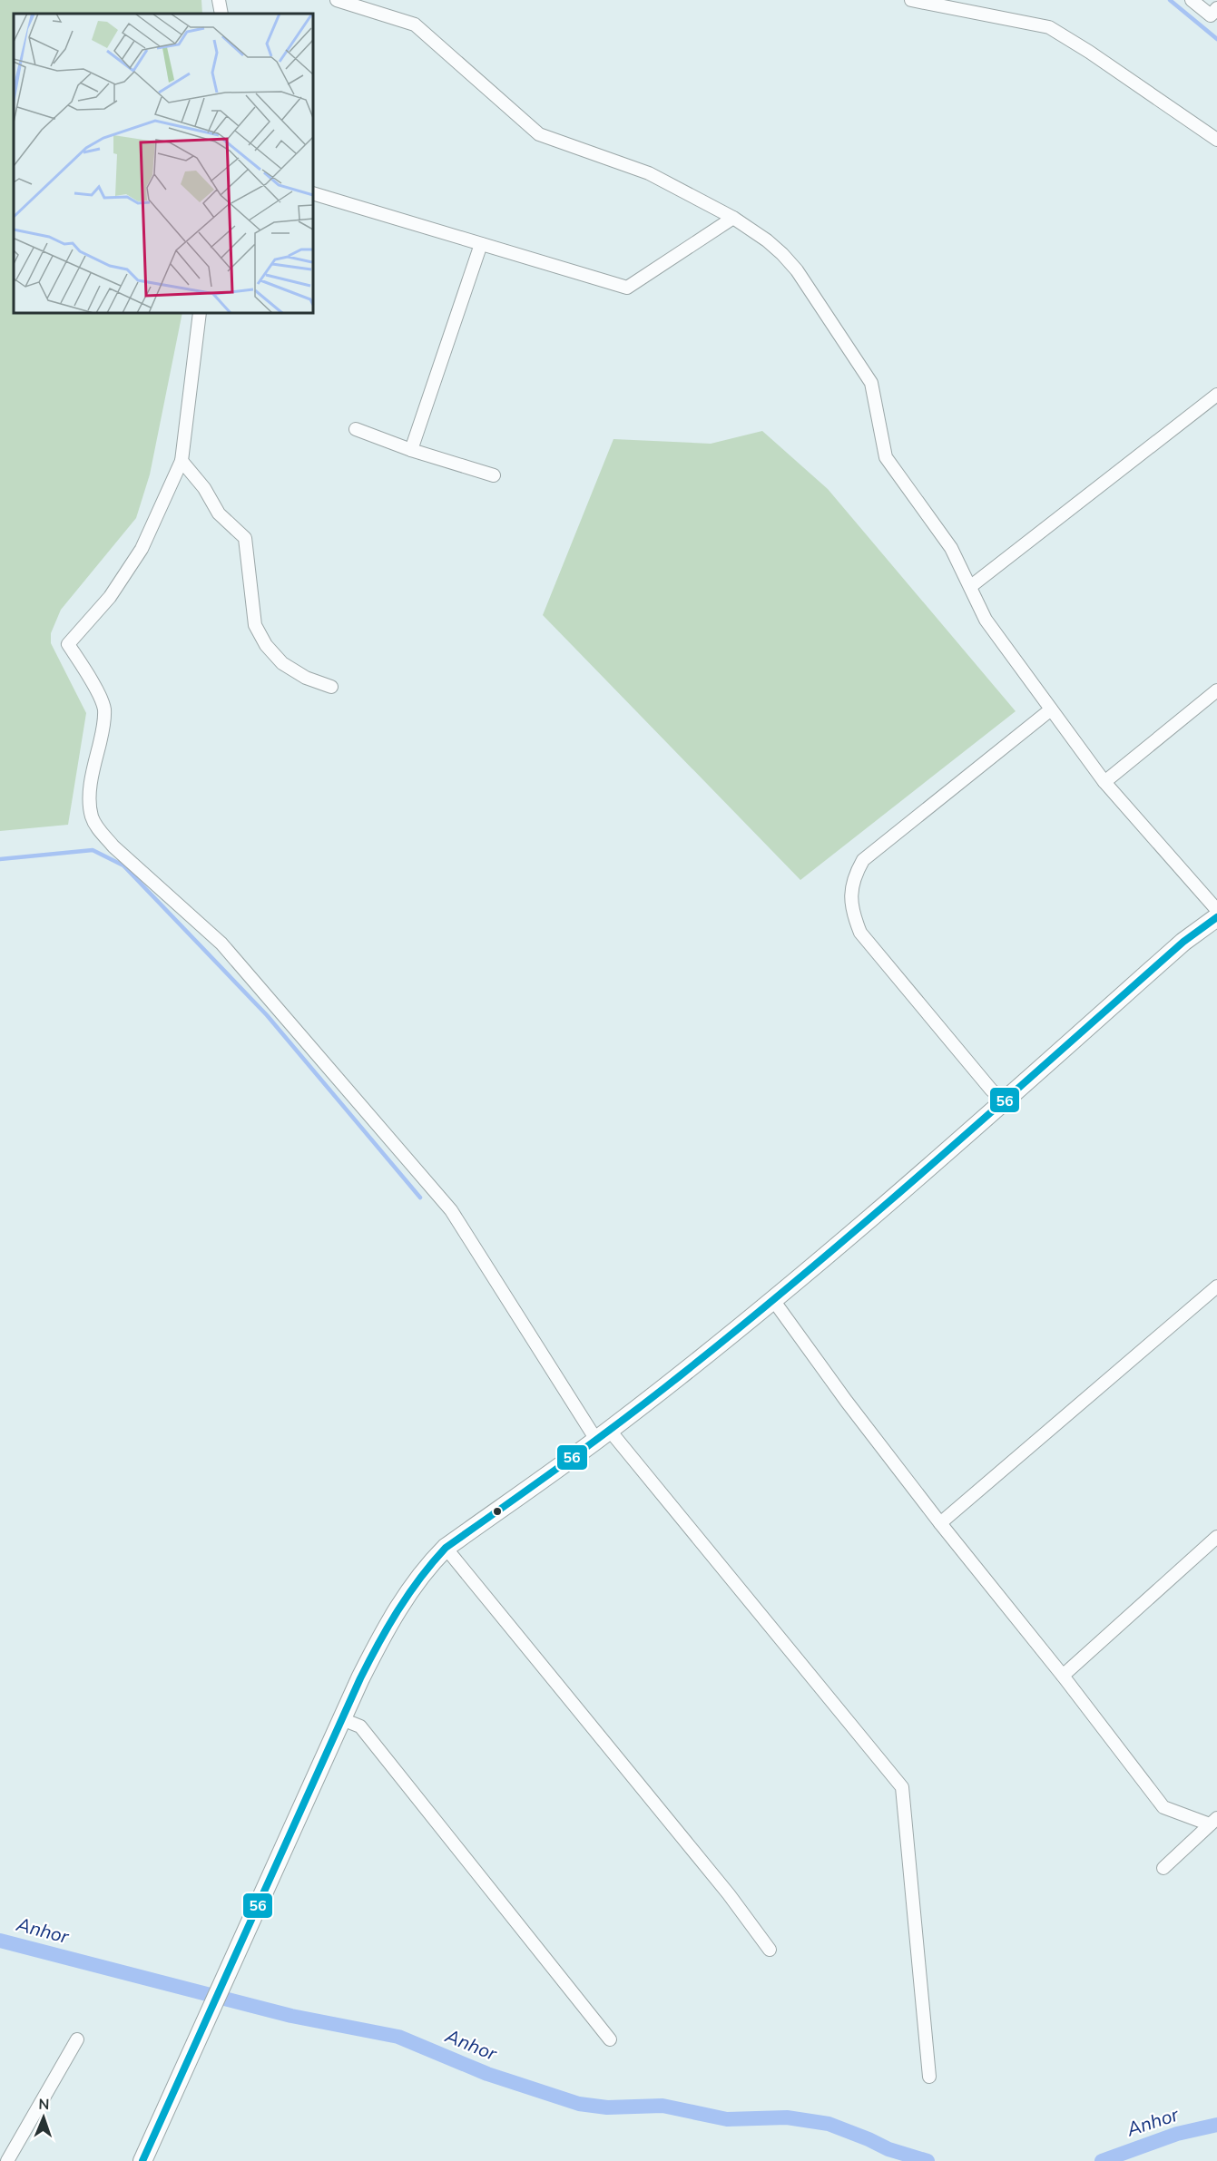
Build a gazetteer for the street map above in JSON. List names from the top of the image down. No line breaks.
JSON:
{"water":["Anhor"],"lines":["transit line 56"],"north":"top"}
